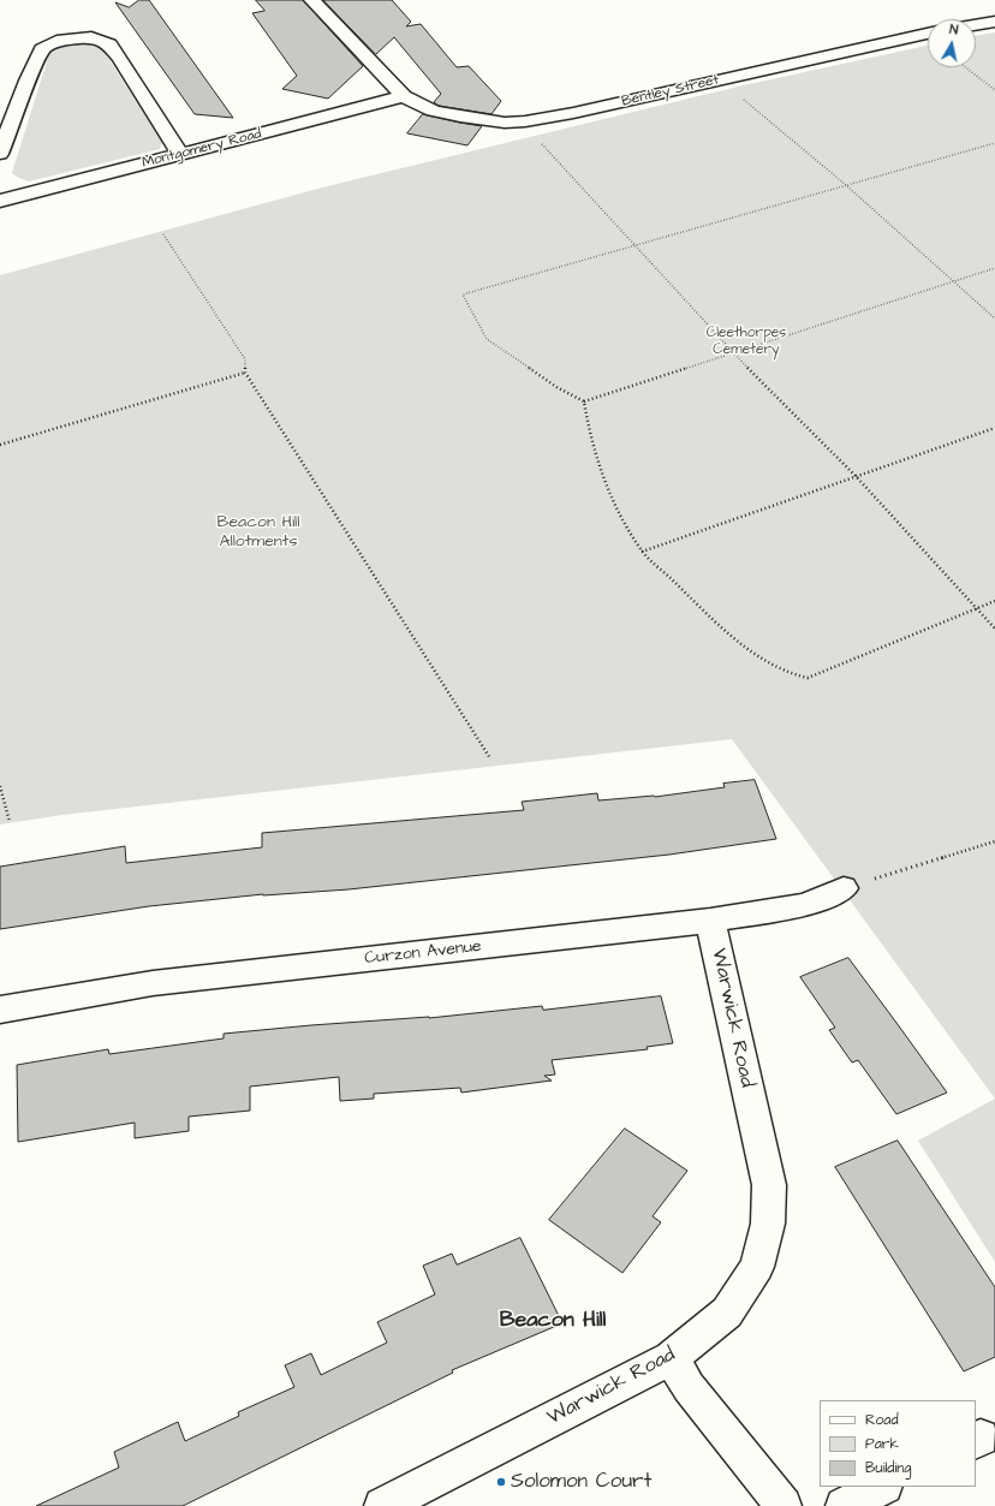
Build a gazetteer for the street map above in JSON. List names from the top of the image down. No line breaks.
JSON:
{"streets":{"street":["Bentley Street","Montgomery Road","Curzon Avenue","Warwick Road"]},"crossings":[["Bentley Street","Montgomery Road"],["Curzon Avenue","Warwick Road"]],"districts":["Beacon Hill"],"parks":["Cleethorpes Cemetery","Beacon Hill Allotments"],"places":["Solomon Court"],"legend":["Road","Park","Building"],"north":"top"}
